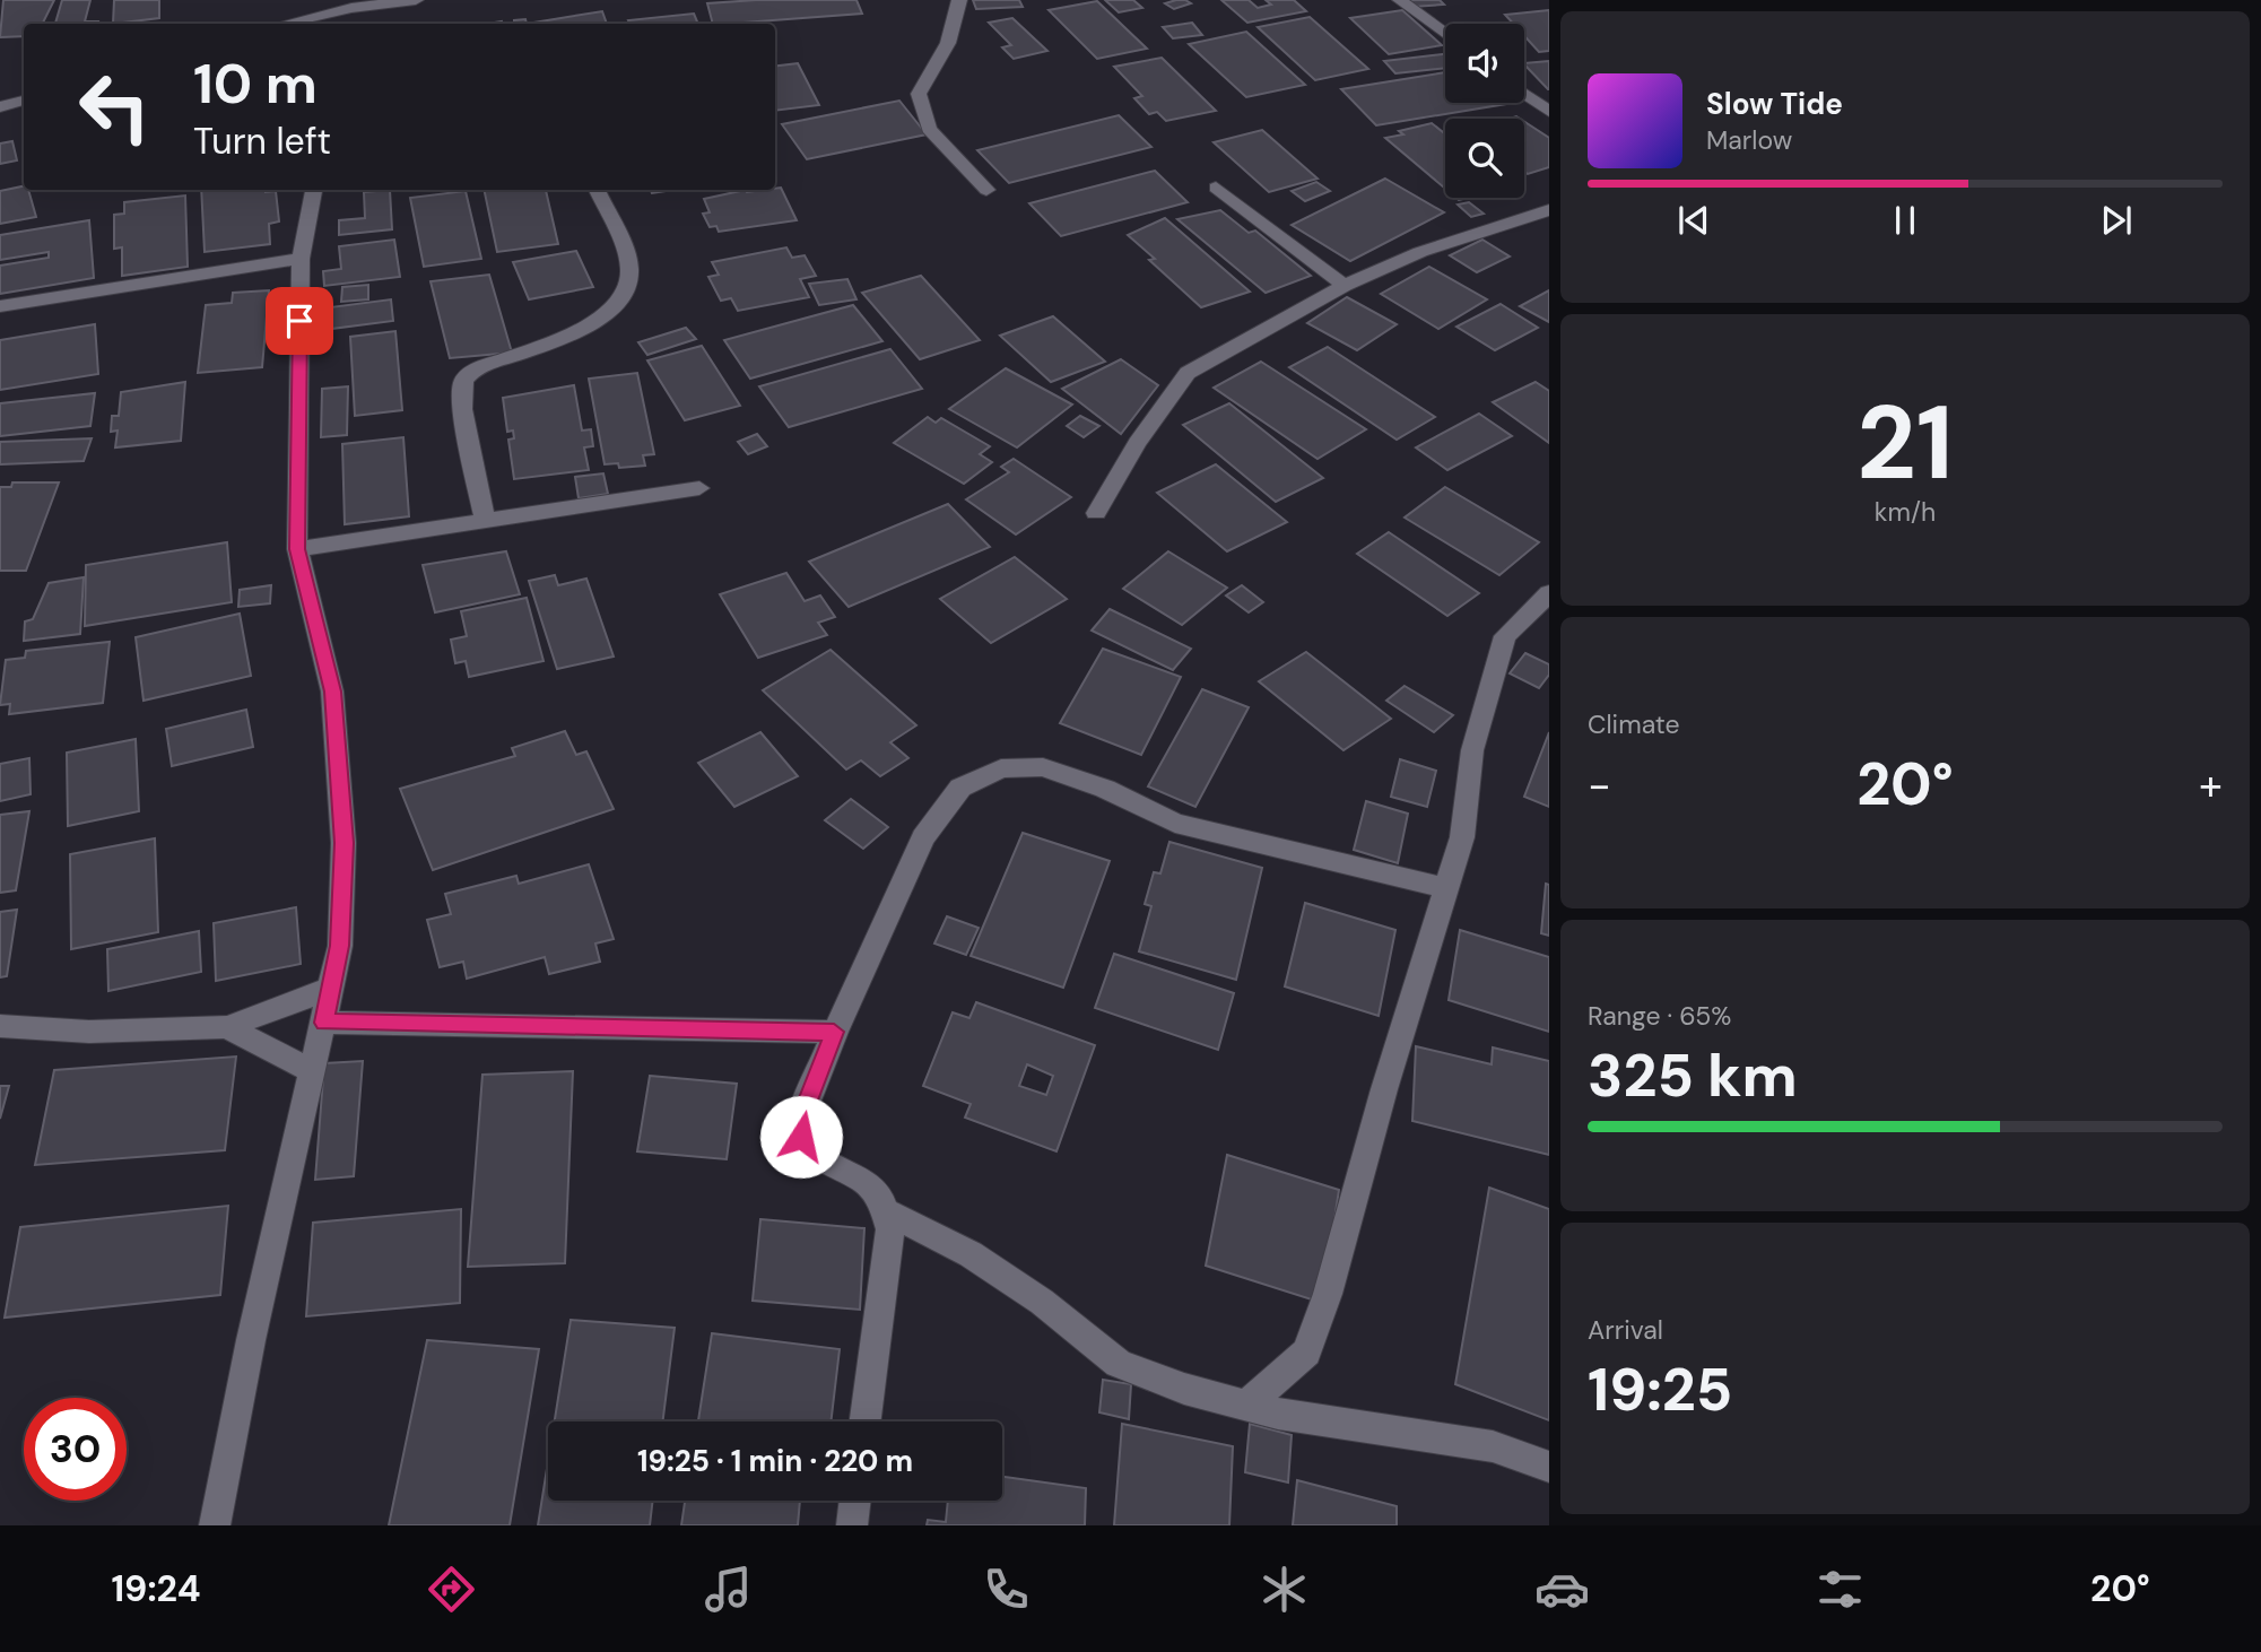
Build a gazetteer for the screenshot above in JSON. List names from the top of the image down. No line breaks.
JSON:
{"page":{"turn":["10 m","Turn left"],"song":["Slow Tide","Marlow"],"tile":[["21","km/h"],"Climate",["Range · 65%","325 km"],["Arrival","19:25"]],"heat":["−","20°","+"],"limit":"30","trip":"19:25 · 1 min · 220 m","tabs":["19:24","20°"]}}
